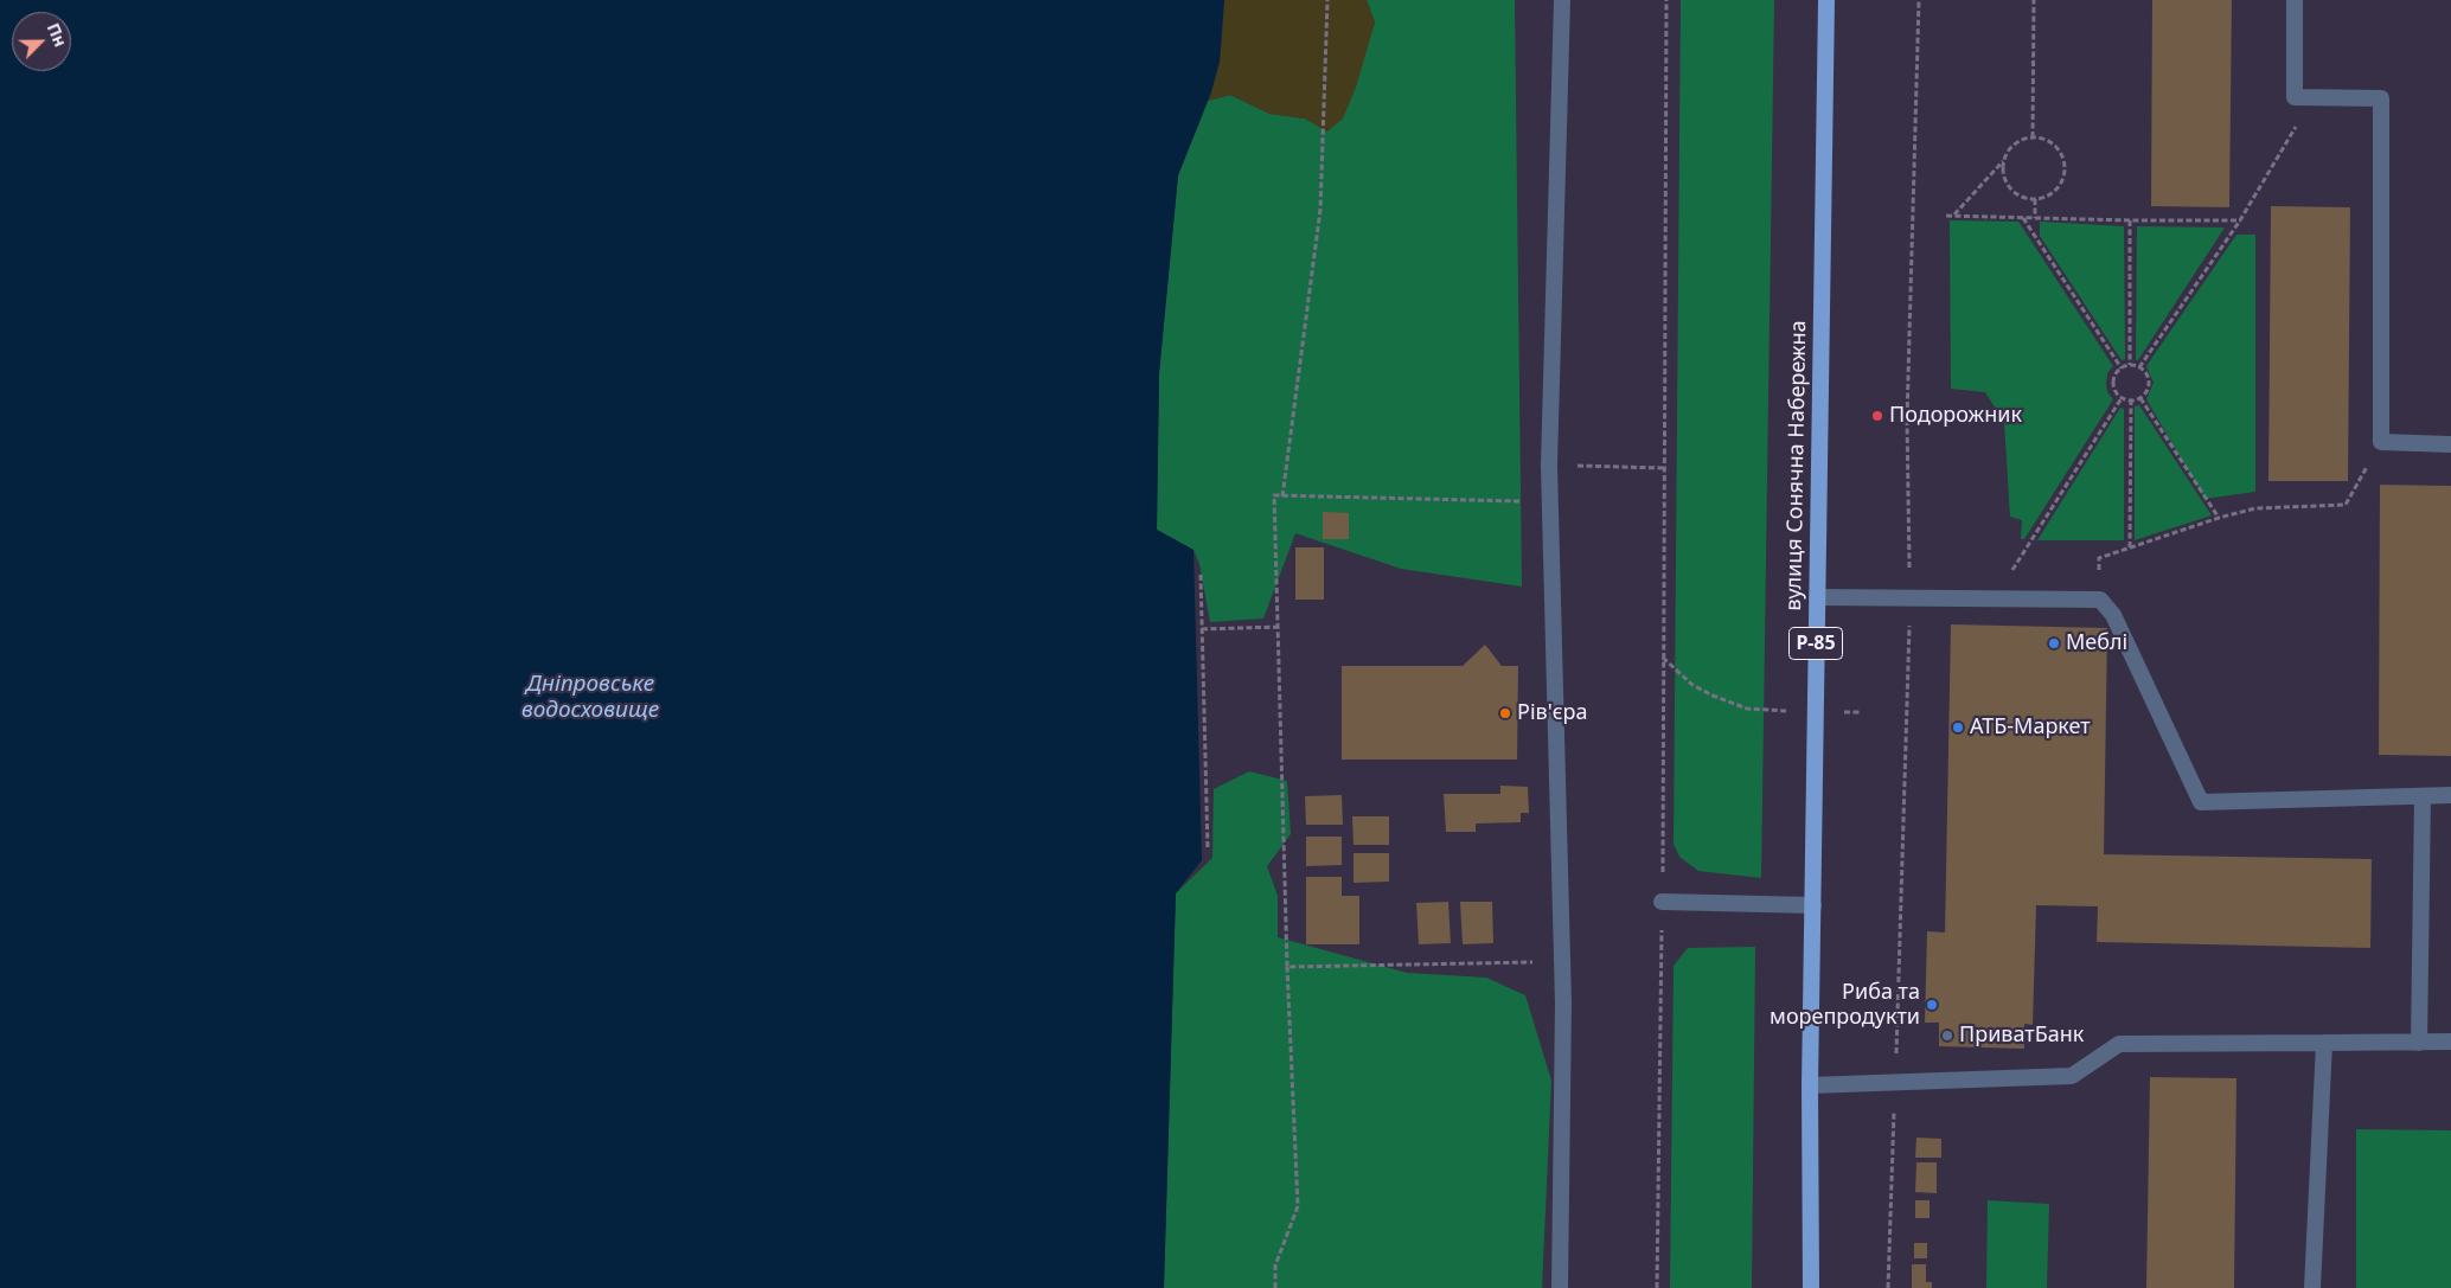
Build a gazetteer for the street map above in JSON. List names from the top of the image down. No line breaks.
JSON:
{"streets":{"main road":["вулиця Сонячна Набережна","Р-85"]},"water":["Дніпровське водосховище"],"places":["Подорожник","Меблі","Рів'єра","АТБ-Маркет","Риба та морепродукти","ПриватБанк"],"north":"top right"}
